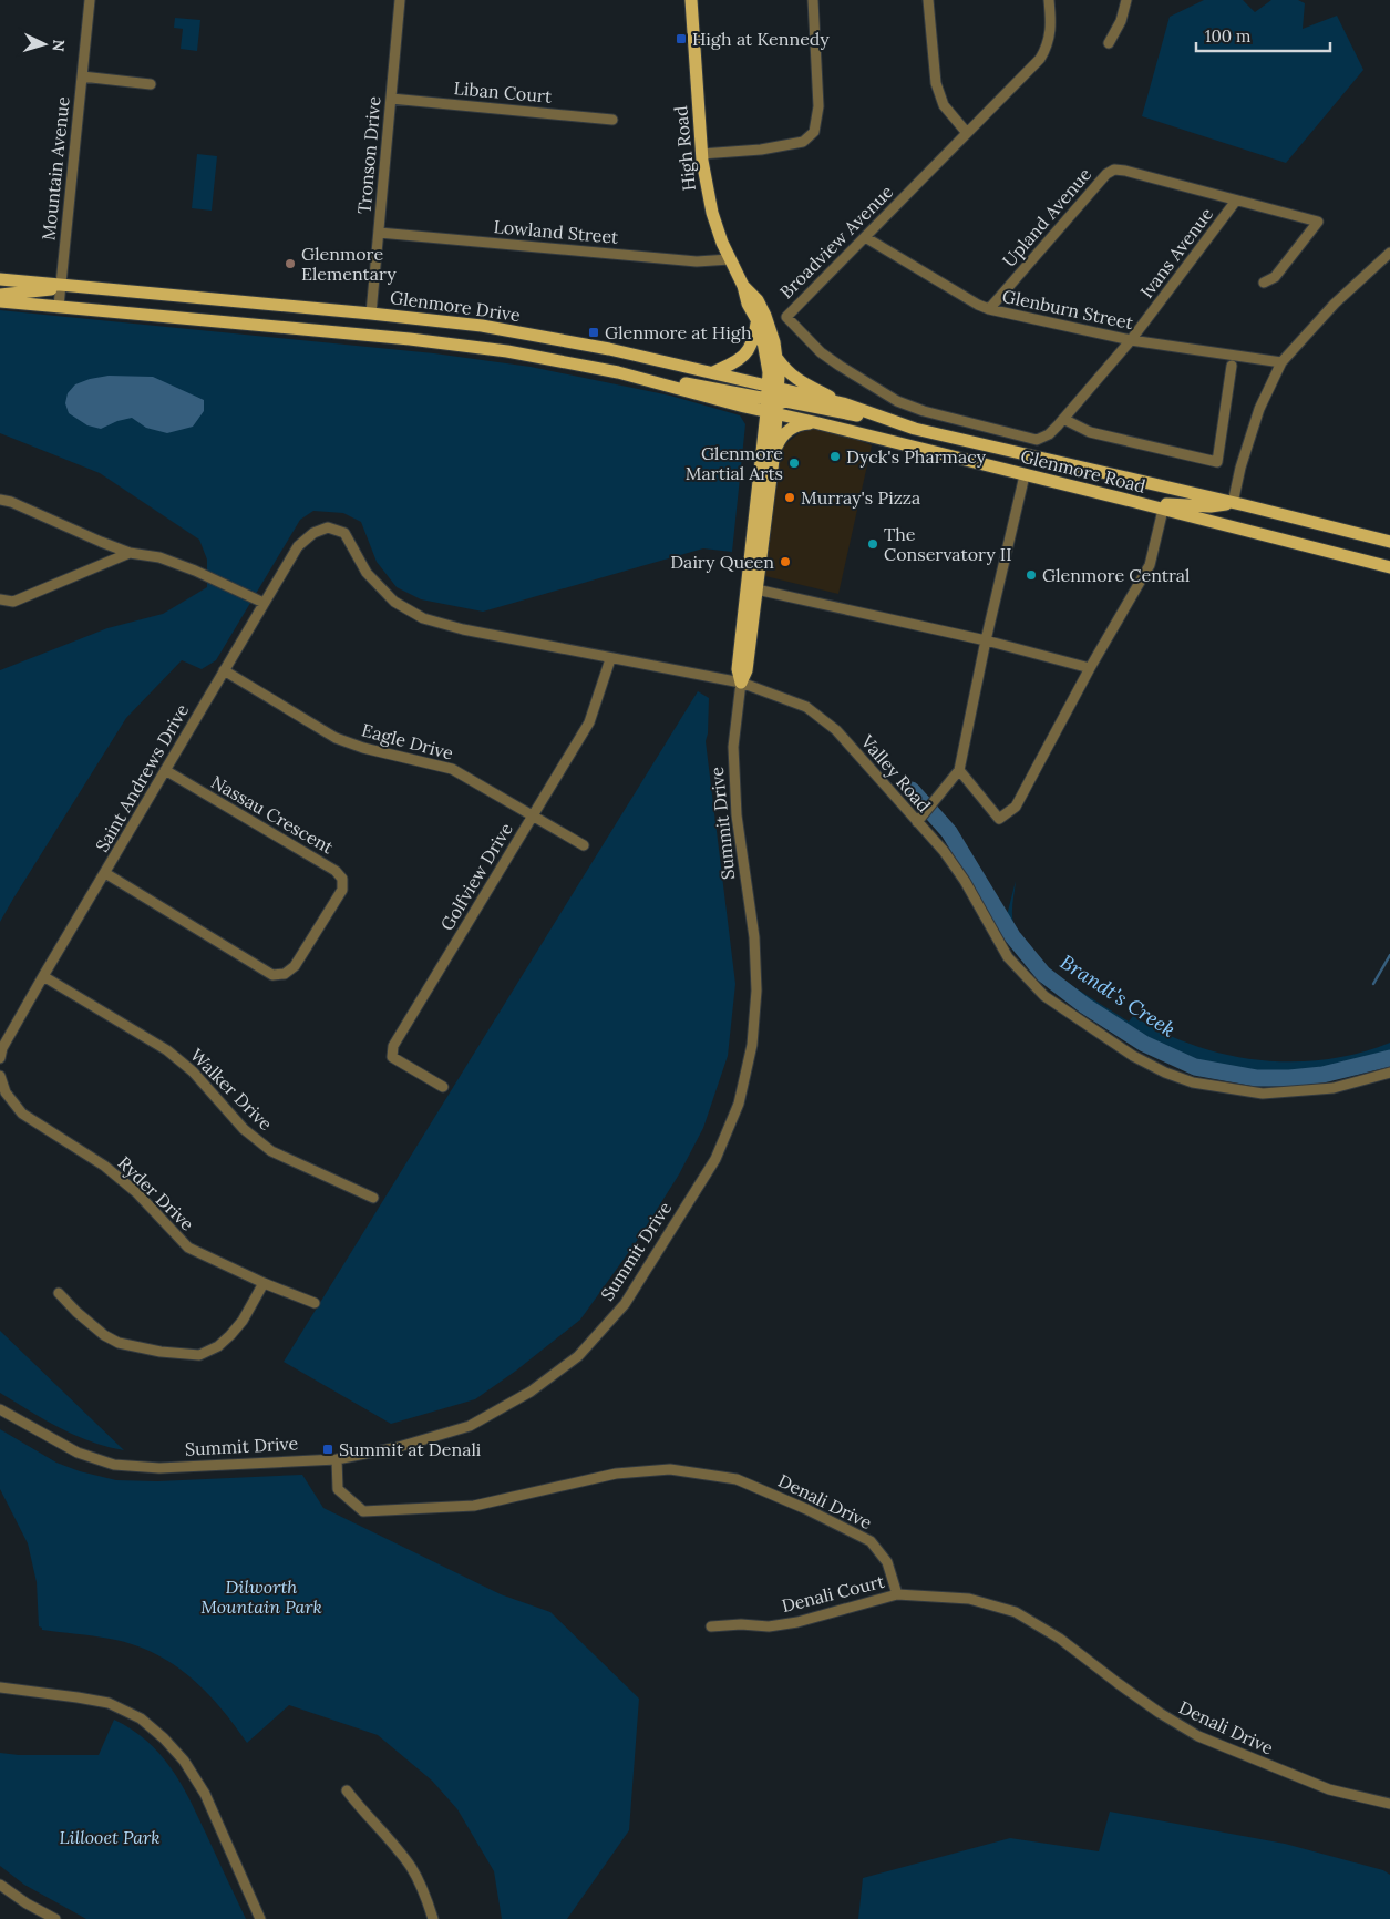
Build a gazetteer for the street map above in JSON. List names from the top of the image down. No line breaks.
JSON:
{"streets":{"main road":["High Road","Glenmore Drive","Glenmore Road","Summit Drive"],"street":["Liban Court","Tronson Drive","Mountain Avenue","Upland Avenue","Lowland Street","Broadview Avenue","Ivans Avenue","Glenburn Street","Eagle Drive","Valley Road","Saint Andrews Drive","Nassau Crescent","Golfview Drive","Walker Drive","Ryder Drive","Denali Drive","Denali Court"]},"crossings":[["Liban Court","Tronson Drive"],["High Road","Lowland Street"],["High Road","Glenmore Drive"],["High Road","Glenmore Road"],["High Road","Summit Drive"],["Tronson Drive","Lowland Street"],["Tronson Drive","Glenmore Drive"],["Mountain Avenue","Glenmore Drive"],["Upland Avenue","Ivans Avenue"],["Upland Avenue","Glenburn Street"],["Broadview Avenue","Ivans Avenue"],["Broadview Avenue","Glenburn Street"],["Ivans Avenue","Glenburn Street"],["Glenmore Drive","Glenmore Road"],["Glenmore Drive","Summit Drive"],["Glenmore Road","Summit Drive"],["Eagle Drive","Saint Andrews Drive"],["Eagle Drive","Golfview Drive"],["Valley Road","Saint Andrews Drive"],["Valley Road","Summit Drive"],["Valley Road","Golfview Drive"],["Saint Andrews Drive","Nassau Crescent"],["Saint Andrews Drive","Walker Drive"],["Summit Drive","Denali Drive"],["Denali Drive","Denali Court"]],"water":["Brandt's Creek"],"parks":["Dilworth Mountain Park","Lillooet Park"],"places":{"transit":["High at Kennedy","Glenmore at High","Summit at Denali"],"other":["Glenmore Elementary","Dyck's Pharmacy","Glenmore Martial Arts","Murray's Pizza","The Conservatory II","Dairy Queen","Glenmore Central"]},"scale_bar":"100 m","north":"right"}
